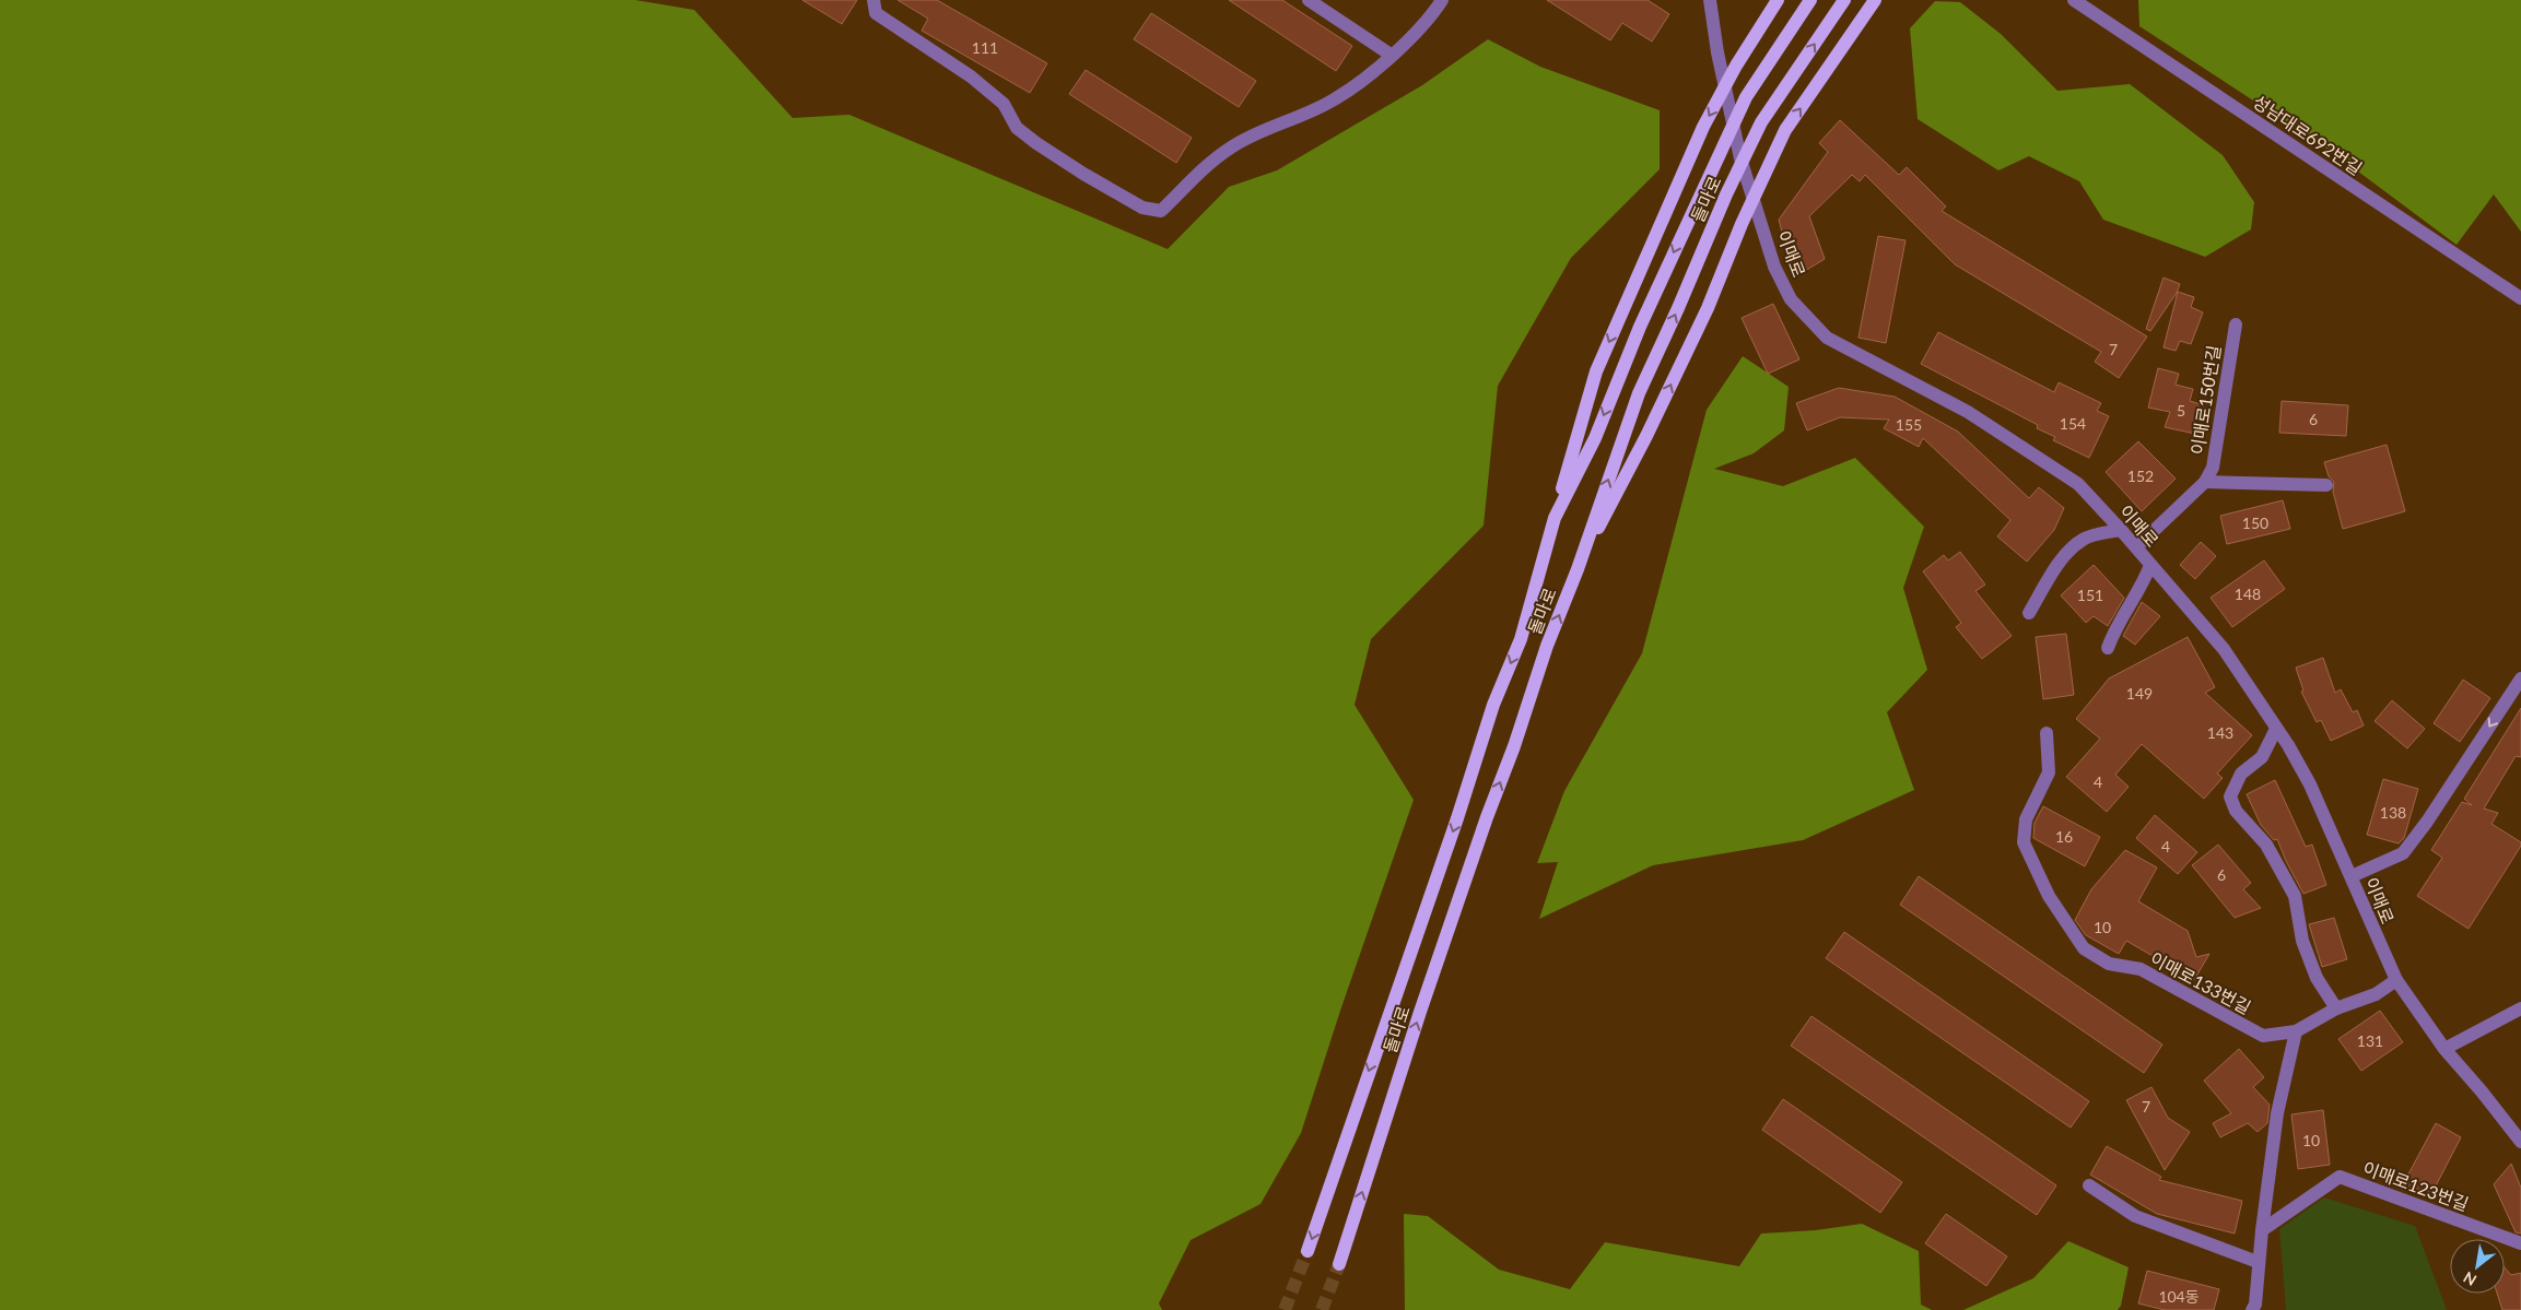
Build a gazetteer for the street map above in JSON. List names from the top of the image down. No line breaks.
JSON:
{"streets":{"main road":["돌마로"],"street":["성남대로692번길","이매로","이매로150번길","이매로133번길","이매로123번길"]},"crossings":[["이매로","이매로150번길"],["이매로","이매로133번길"]],"house_numbers":["111","7","5","6","154","155","152","150","148","151","149","143","4","138","16","4","6","10","131","7","10","104동"],"north":"bottom left"}
